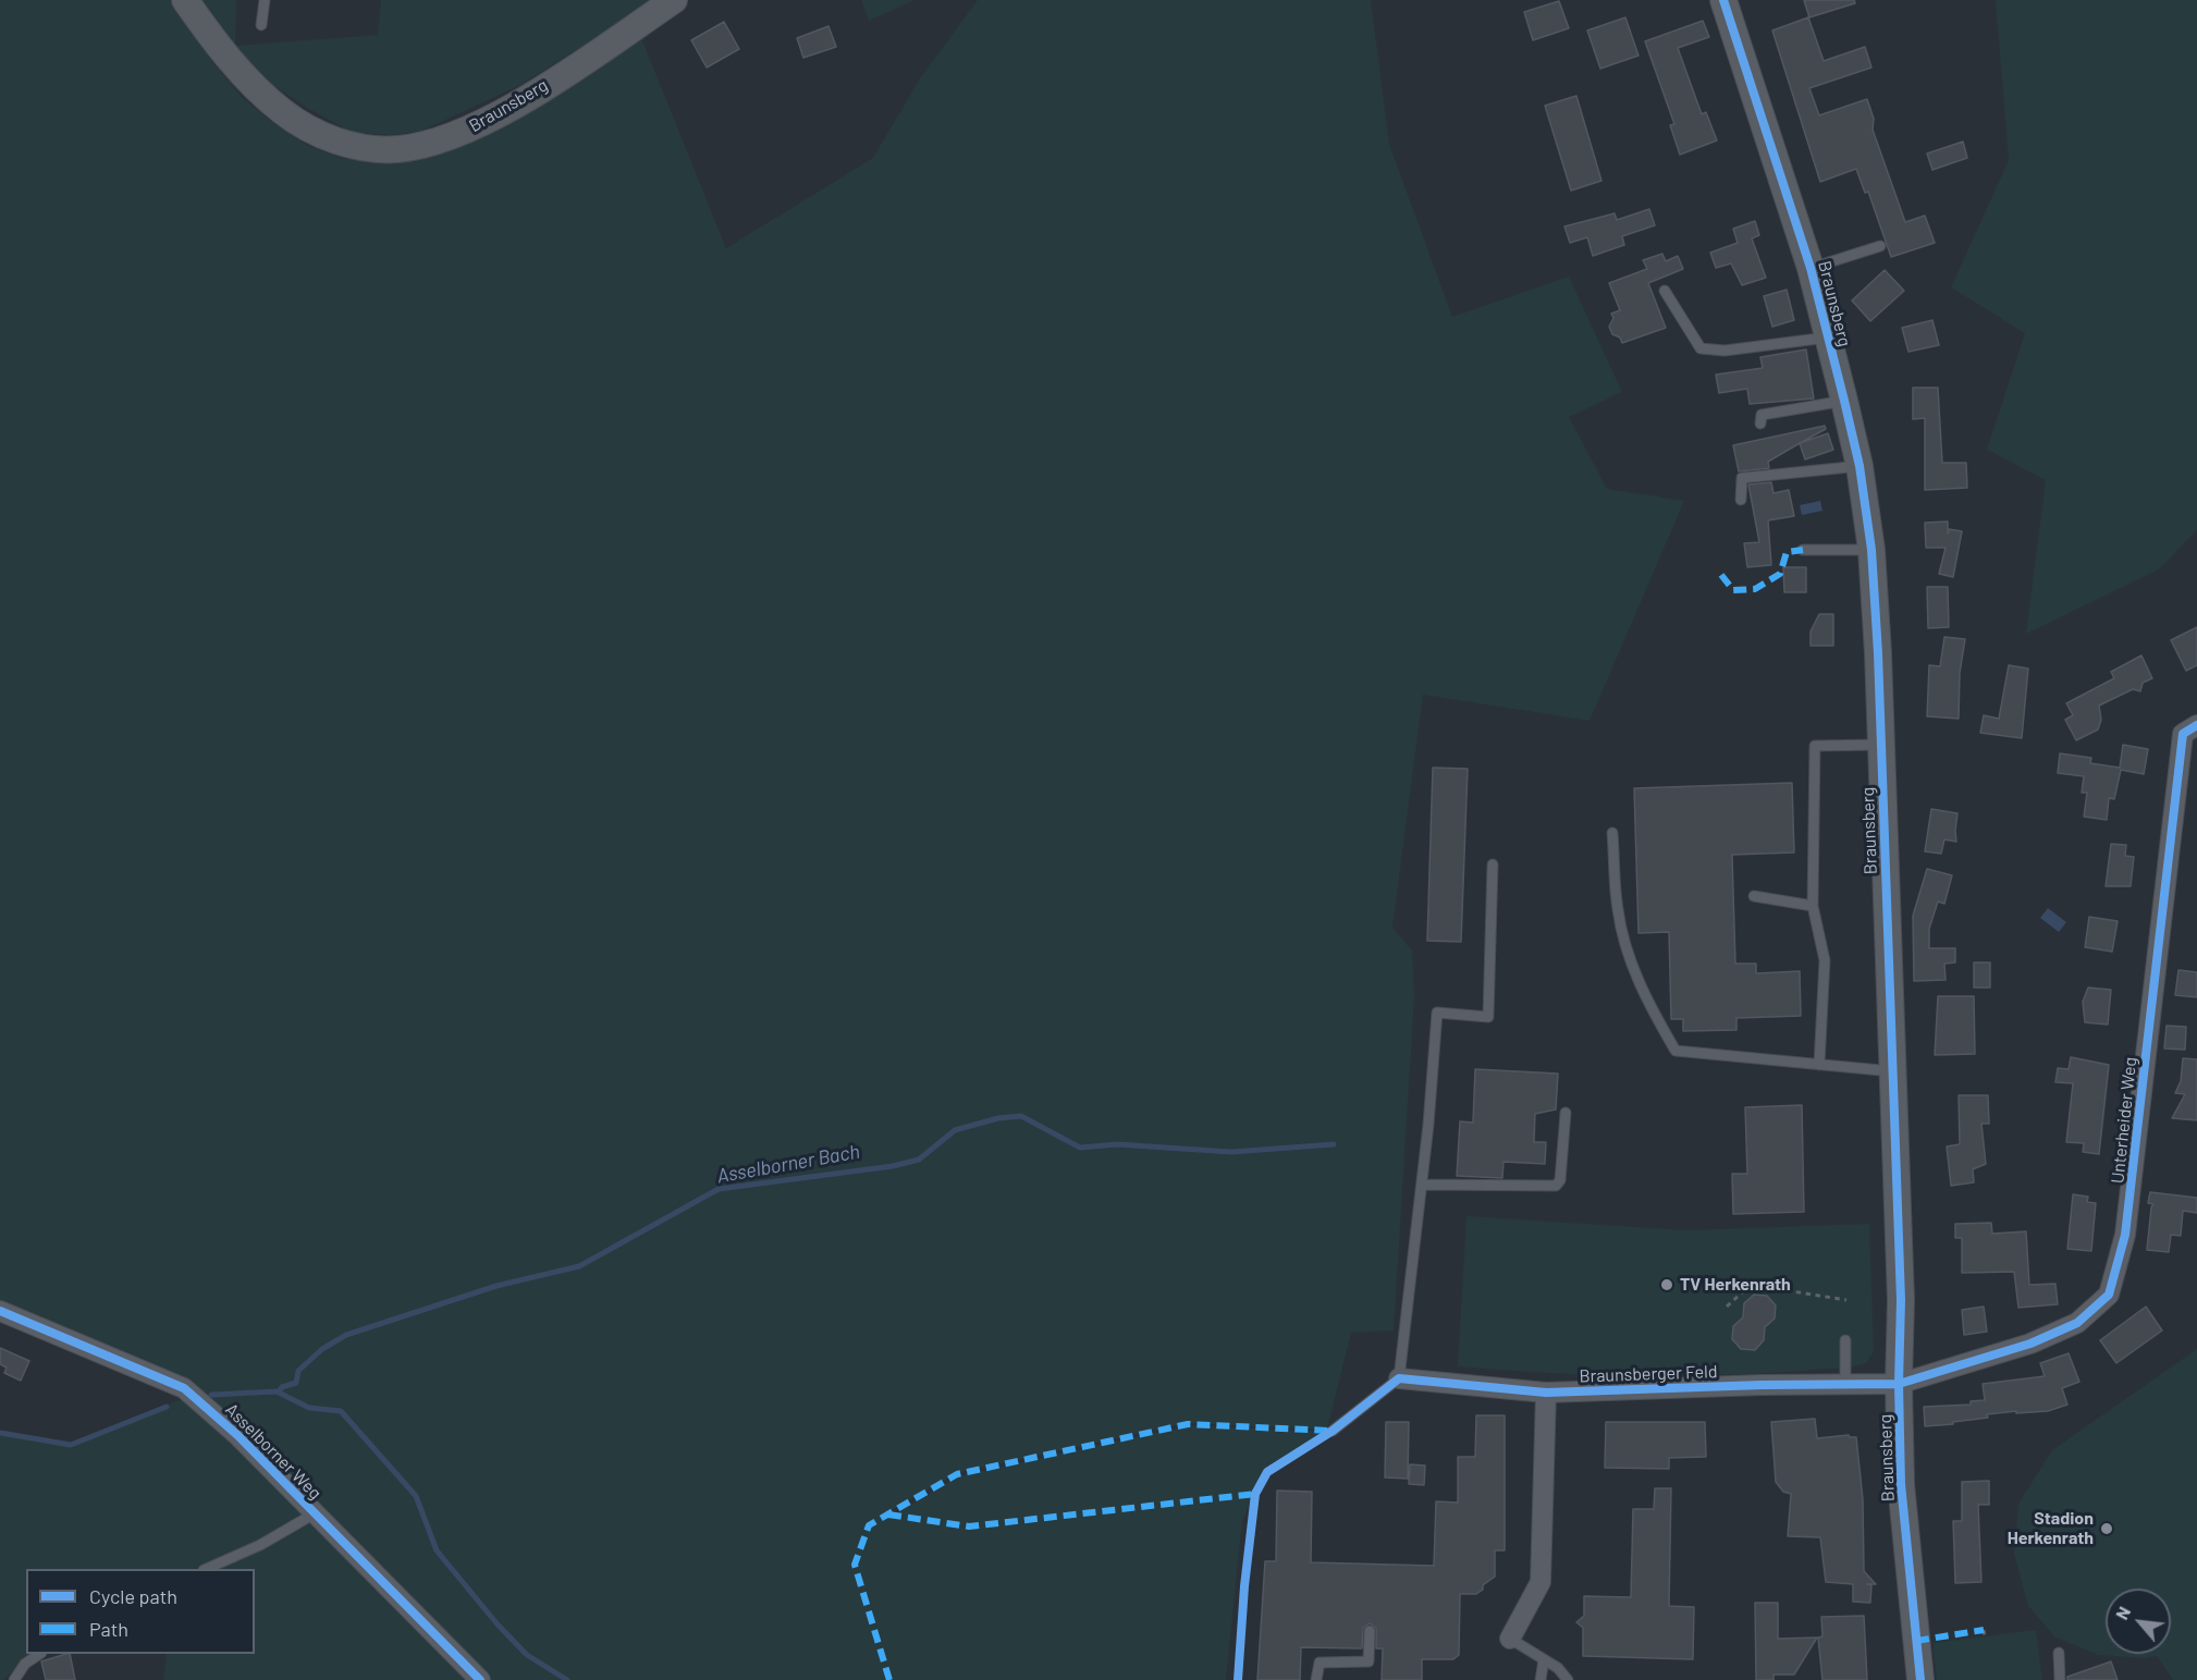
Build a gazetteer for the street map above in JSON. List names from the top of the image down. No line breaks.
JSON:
{"streets":{"main road":["Braunsberg"],"street":["Unterheider Weg","Braunsberger Feld","Asselborner Weg"]},"crossings":[["Braunsberg","Unterheider Weg"],["Braunsberg","Braunsberger Feld"],["Unterheider Weg","Braunsberger Feld"]],"water":["Asselborner Bach"],"places":["TV Herkenrath","Stadion Herkenrath"],"legend":["Cycle path","Path"],"north":"top left"}
